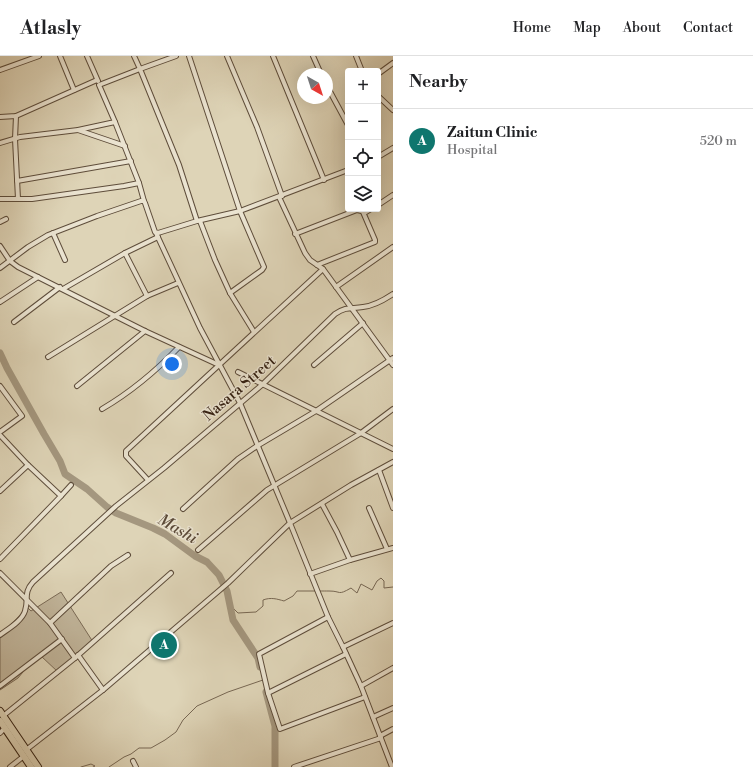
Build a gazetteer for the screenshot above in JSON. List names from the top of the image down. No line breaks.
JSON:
{"streets":{"street":["Nasara Street"]},"water":["Mashi"],"north":"bottom right","page":{"header":"Atlasly","nav":["Home","Map","About","Contact"],"heading":"Nearby","map_buttons":["+","−"],"list":[{"mark":"A","name":"Zaitun Clinic","note":"Hospital","value":"520 m"}],"pins":"A"}}
